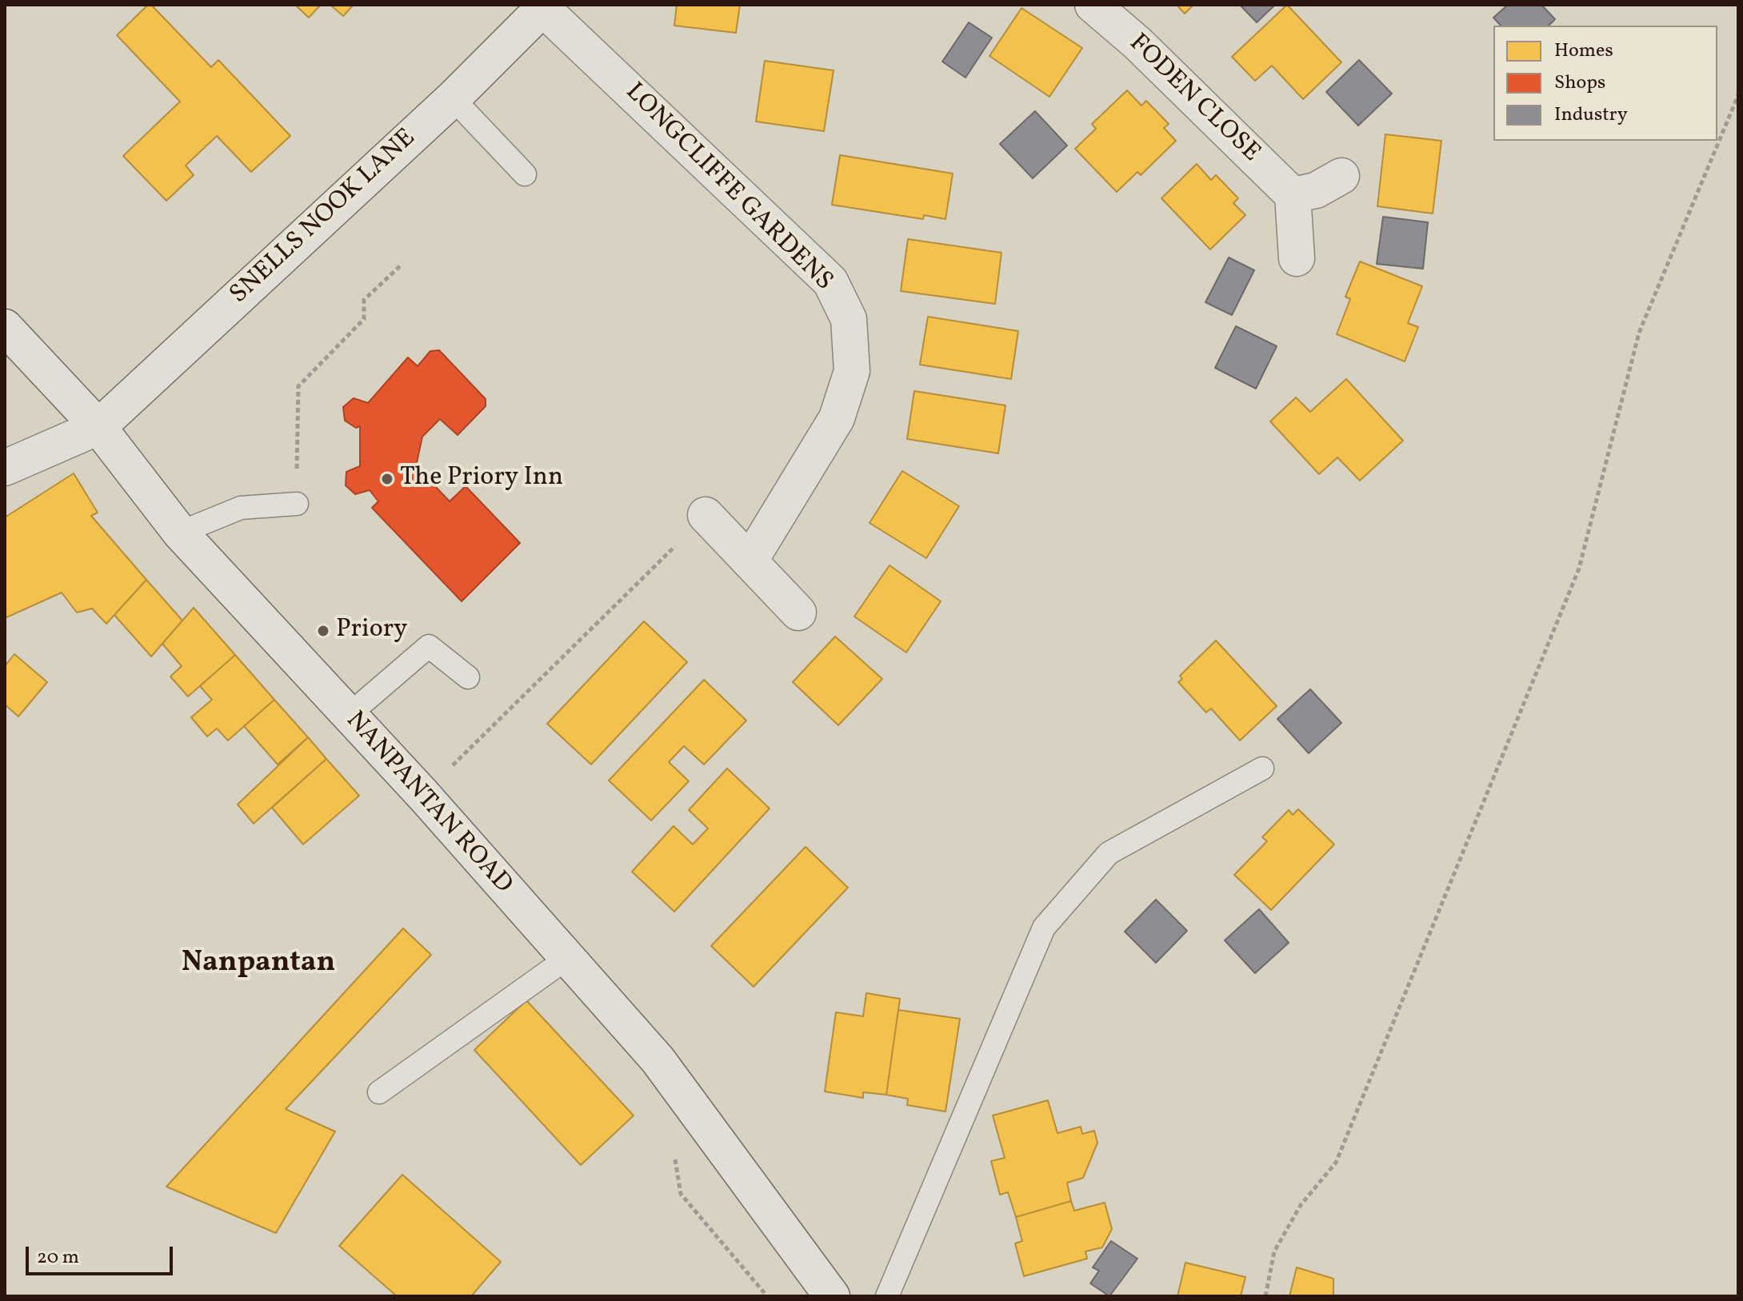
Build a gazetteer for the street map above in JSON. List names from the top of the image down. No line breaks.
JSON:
{"streets":{"street":["FODEN CLOSE","LONGCLIFFE GARDENS","SNELLS NOOK LANE","NANPANTAN ROAD"]},"crossings":[["LONGCLIFFE GARDENS","SNELLS NOOK LANE"],["SNELLS NOOK LANE","NANPANTAN ROAD"]],"districts":["Nanpantan"],"places":["The Priory Inn","Priory"],"legend":["Homes","Shops","Industry"],"scale_bar":"20 m"}
